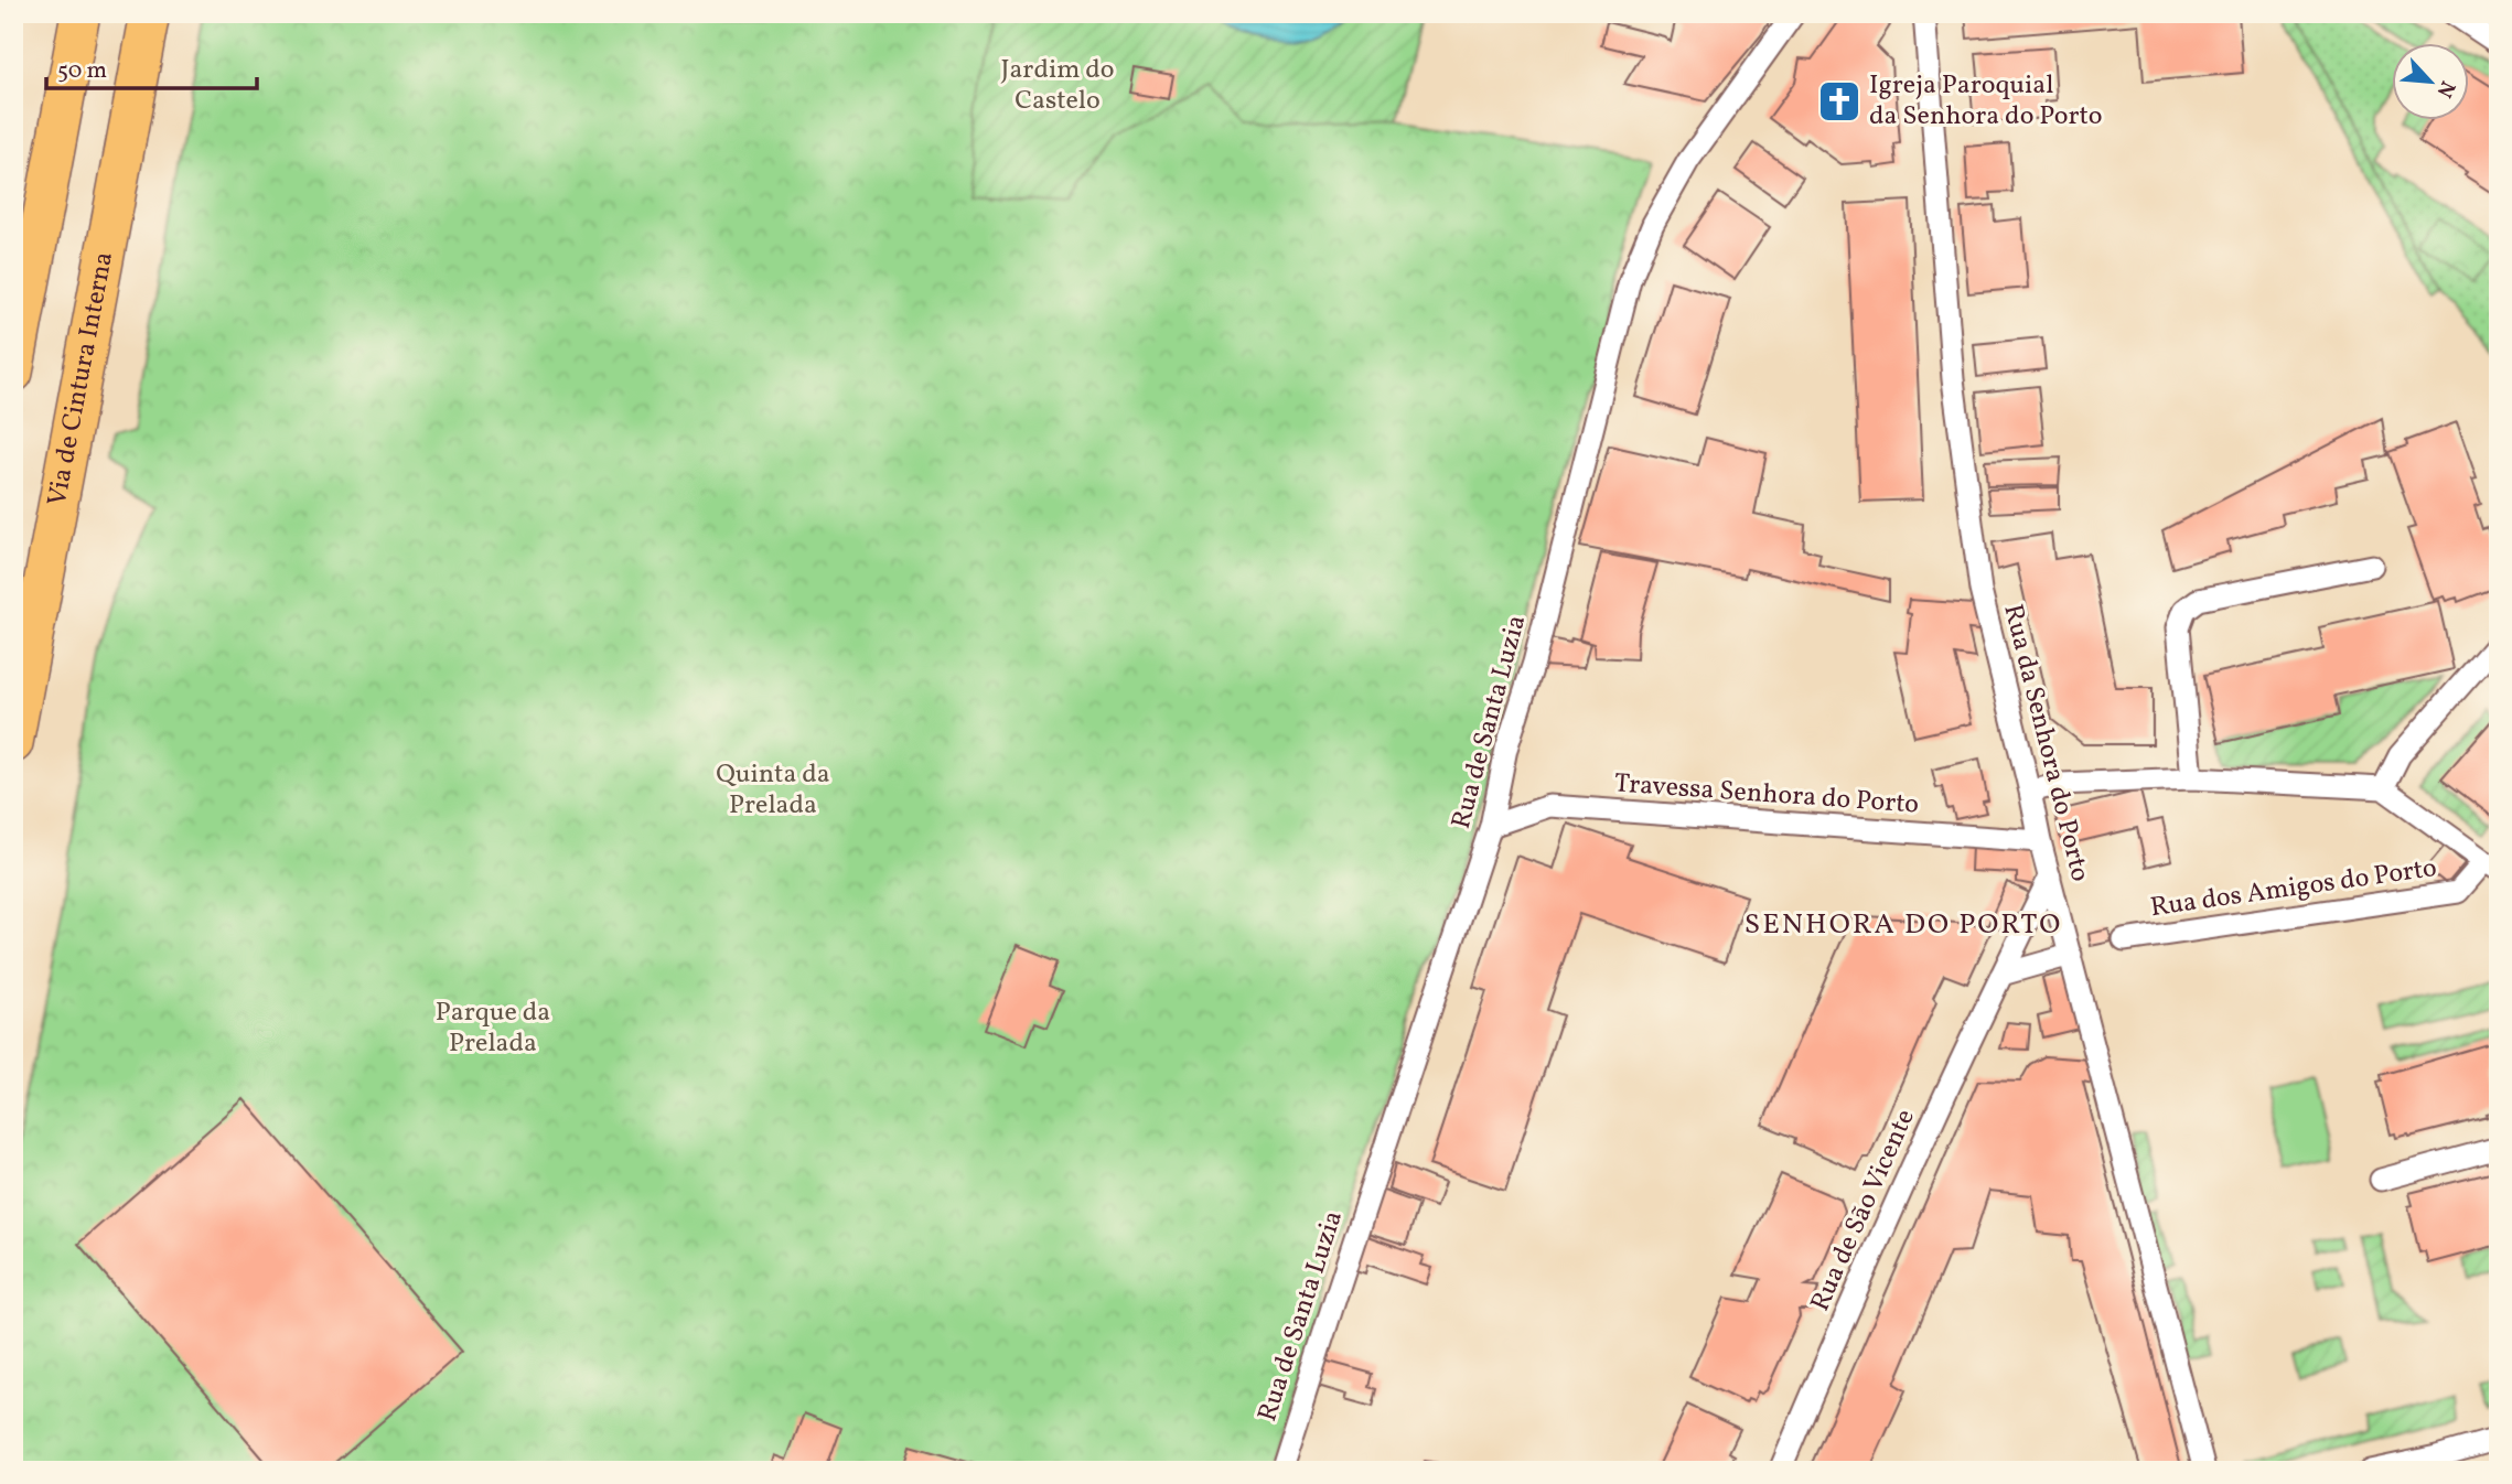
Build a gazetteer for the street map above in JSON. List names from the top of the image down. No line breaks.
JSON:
{"streets":{"highway":["Via de Cintura Interna"],"street":["Rua de Santa Luzia","Rua da Senhora do Porto","Travessa Senhora do Porto","Rua dos Amigos do Porto","Rua de São Vicente"]},"crossings":[["Rua de Santa Luzia","Travessa Senhora do Porto"],["Rua da Senhora do Porto","Travessa Senhora do Porto"],["Rua da Senhora do Porto","Rua de São Vicente"]],"districts":["SENHORA DO PORTO"],"parks":["Jardim do Castelo","Quinta da Prelada","Parque da Prelada"],"places":{"church":["Igreja Paroquial da Senhora do Porto"]},"scale_bar":"50 m","north":"bottom right"}
